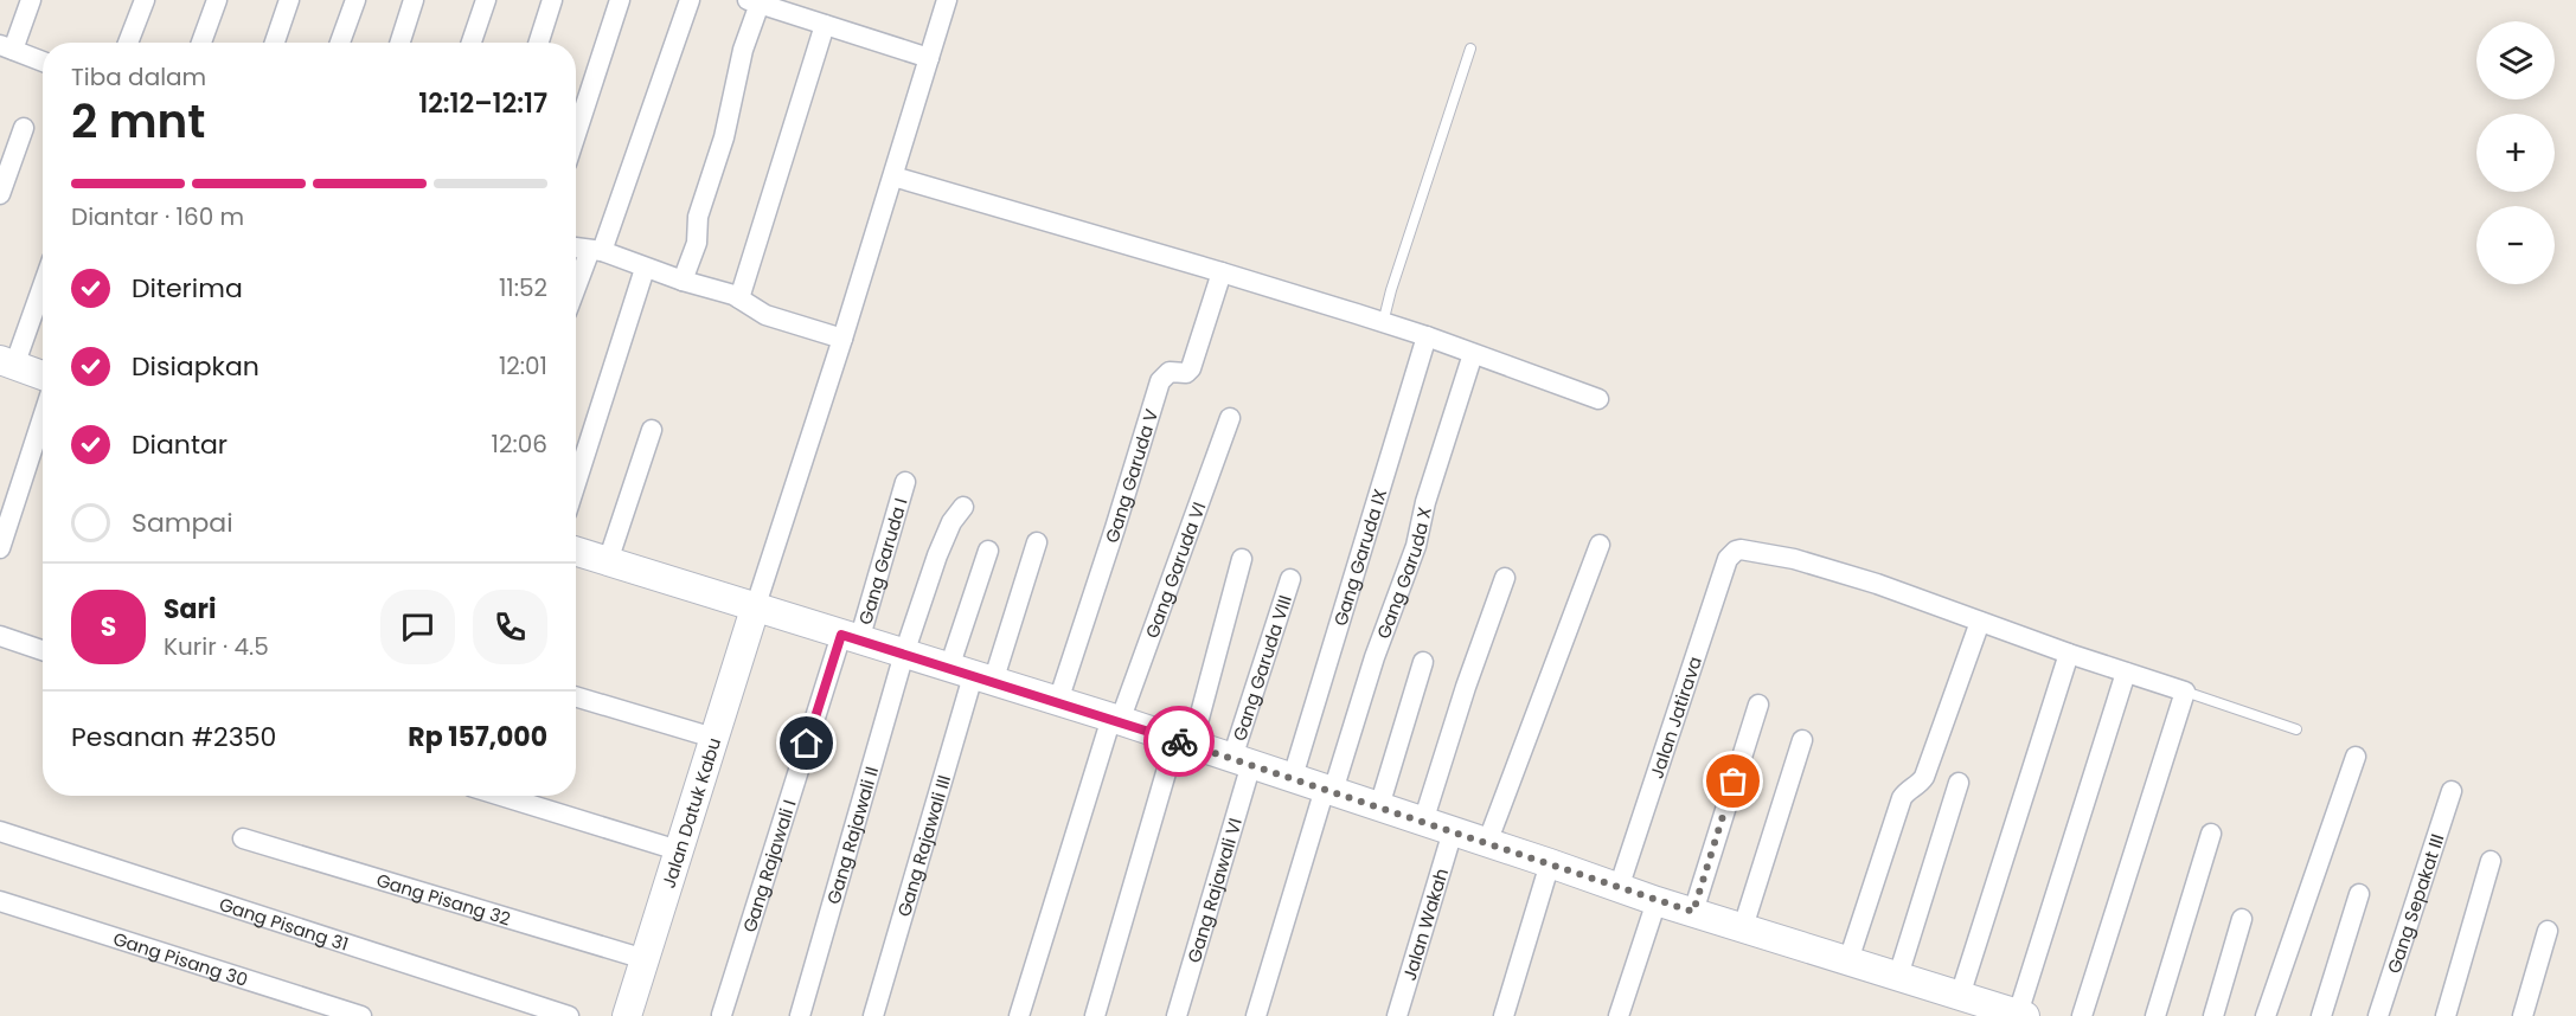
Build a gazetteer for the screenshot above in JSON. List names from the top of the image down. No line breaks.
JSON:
{"streets":{"street":["Gang Garuda V","Gang Garuda IX","Gang Garuda I","Gang Garuda VI","Gang Garuda X","Gang Garuda VIII","Jalan Jatirava","Jalan Datuk Kabu","Gang Rajawali II","Gang Rajawali III","Gang Rajawali I","Gang Rajawali VI","Gang Pisang 32","Gang Sepakat III","Gang Pisang 31","Jalan Wakah","Gang Pisang 30"]},"crossings":[["Gang Garuda I","Gang Rajawali I"],["Gang Garuda VIII","Gang Rajawali VI"],["Jalan Datuk Kabu","Gang Pisang 32"]],"page":{"map_buttons":["+","−"],"heading":["2 mnt","Tiba dalam","12:12–12:17"],"panel":["Sari","Kurir · 4.5","Pesanan #2350","Rp 157,000"],"bar":"Diantar · 160 m","list":[["Diterima","11:52"],["Disiapkan","12:01"],["Diantar","12:06"],"Sampai"],"round":"S"}}
